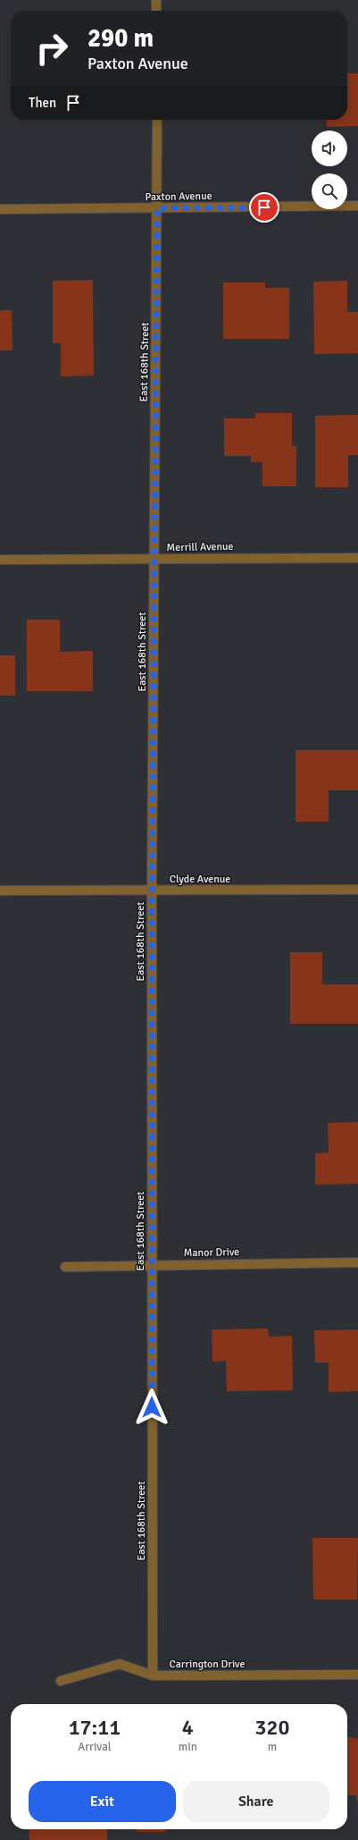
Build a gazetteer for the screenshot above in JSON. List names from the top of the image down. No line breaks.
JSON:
{"streets":{"street":["Paxton Avenue","East 168th Street","Merrill Avenue","Clyde Avenue","Manor Drive","Carrington Drive"]},"crossings":[["Paxton Avenue","East 168th Street"],["East 168th Street","Merrill Avenue"],["East 168th Street","Clyde Avenue"],["East 168th Street","Manor Drive"],["East 168th Street","Carrington Drive"]],"page":{"turn":["290 m","Paxton Avenue"],"then":"Then","eta":["17:11","Arrival","4","min","320","m"],"buttons":["Exit","Share"]}}
